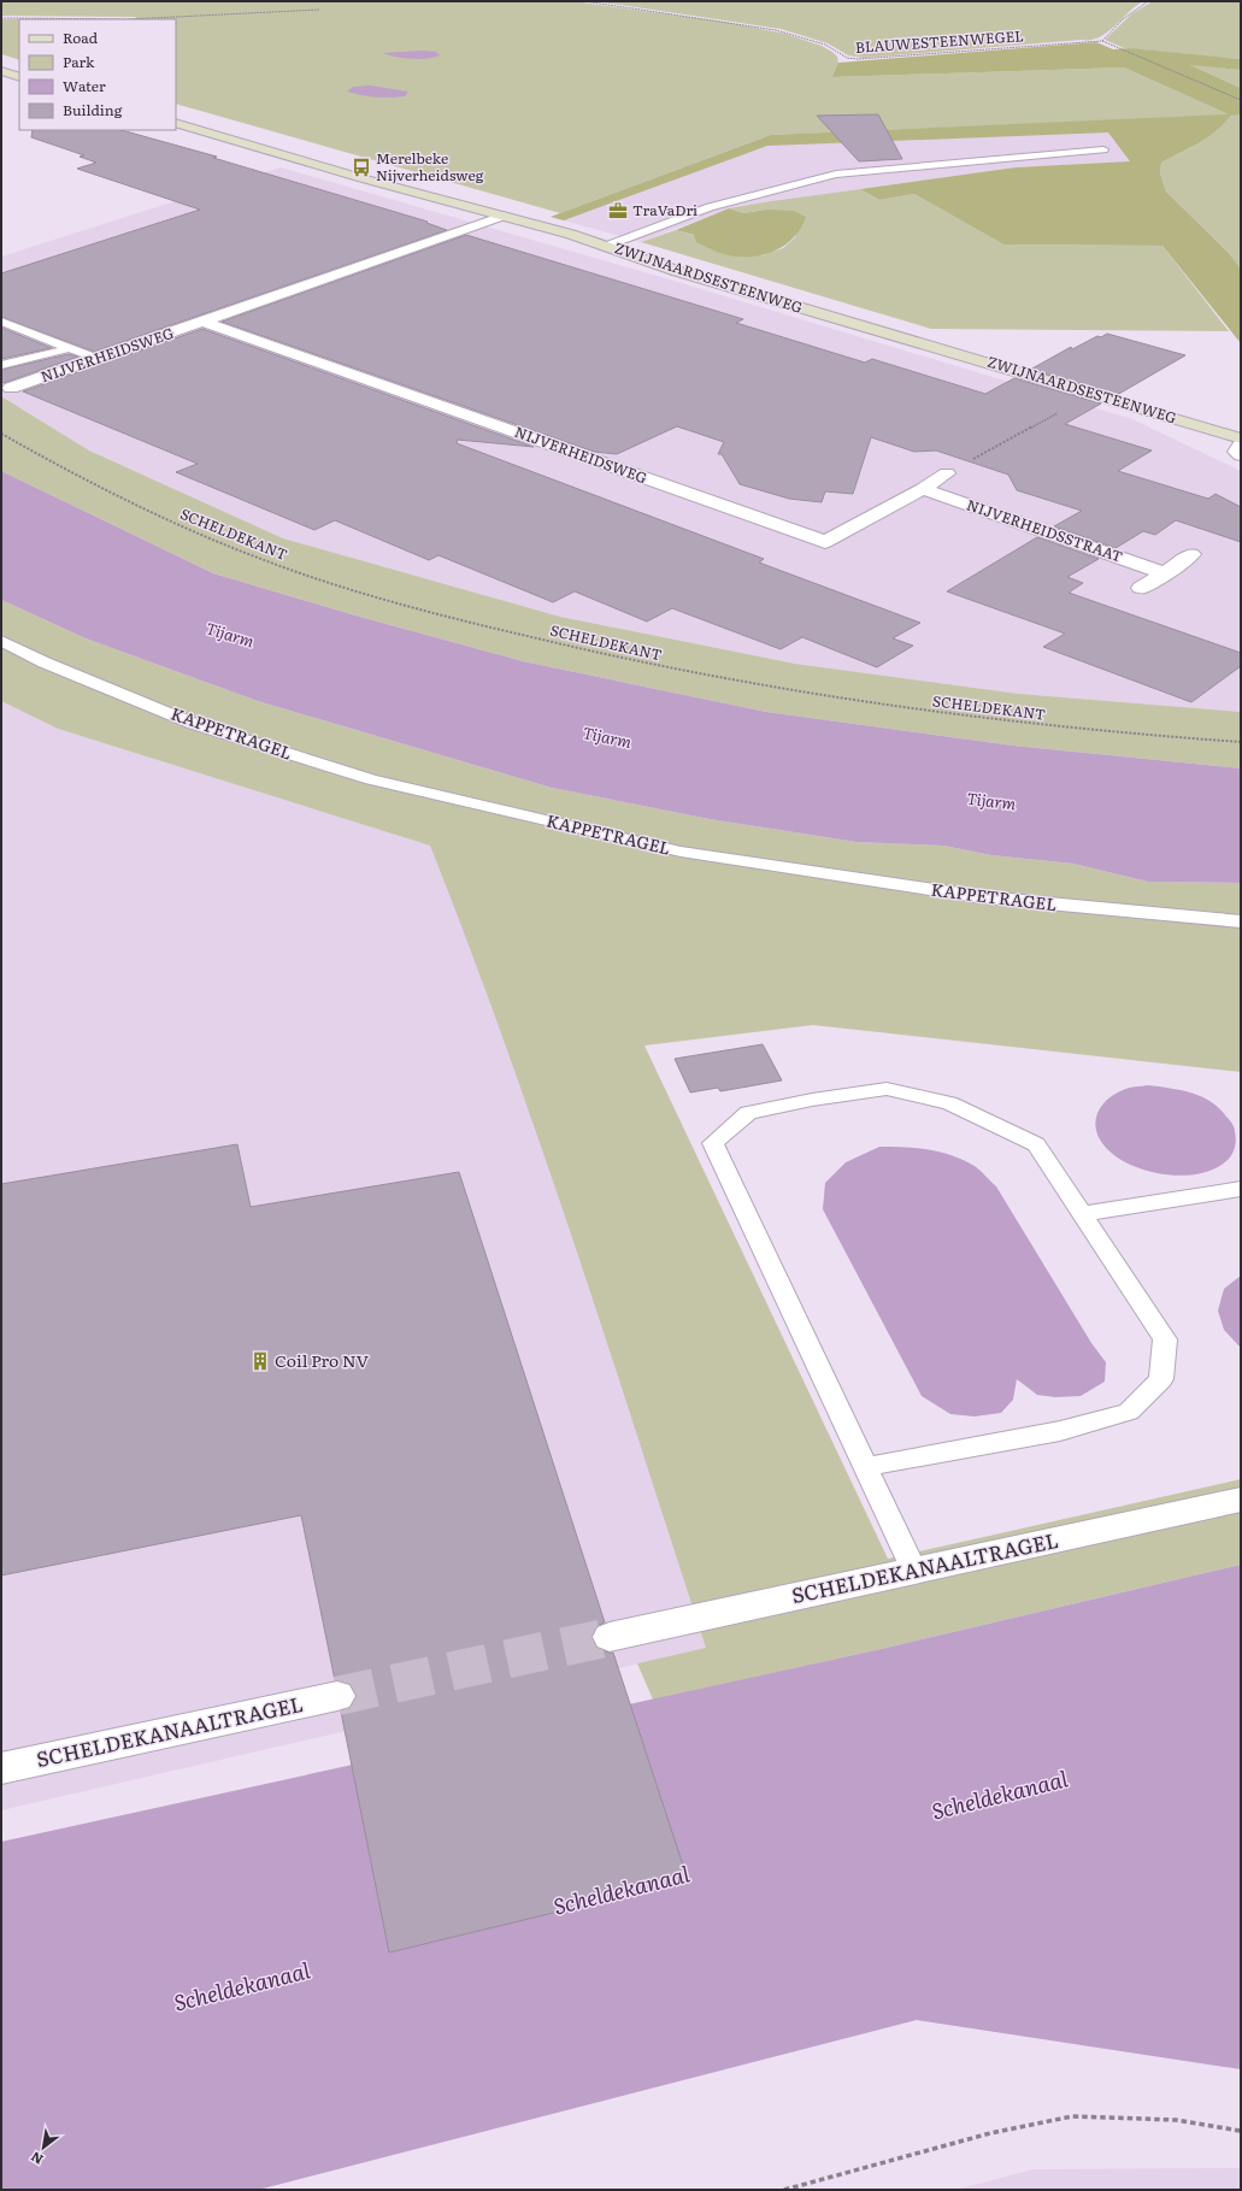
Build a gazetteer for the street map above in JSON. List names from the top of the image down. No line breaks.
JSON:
{"streets":{"main road":["ZWIJNAARDSESTEENWEG"],"street":["NIJVERHEIDSWEG","NIJVERHEIDSSTRAAT","SCHELDEKANAALTRAGEL"],"lane":["KAPPETRAGEL"],"path":["BLAUWESTEENWEGEL","SCHELDEKANT"]},"crossings":[["ZWIJNAARDSESTEENWEG","NIJVERHEIDSWEG"],["NIJVERHEIDSWEG","NIJVERHEIDSSTRAAT"]],"water":["Tijarm","Scheldekanaal"],"places":{"bus stop":["Merelbeke Nijverheidsweg"],"office":["TraVaDri"],"building":["Coil Pro NV"]},"legend":["Road","Park","Water","Building"],"north":"bottom left"}
